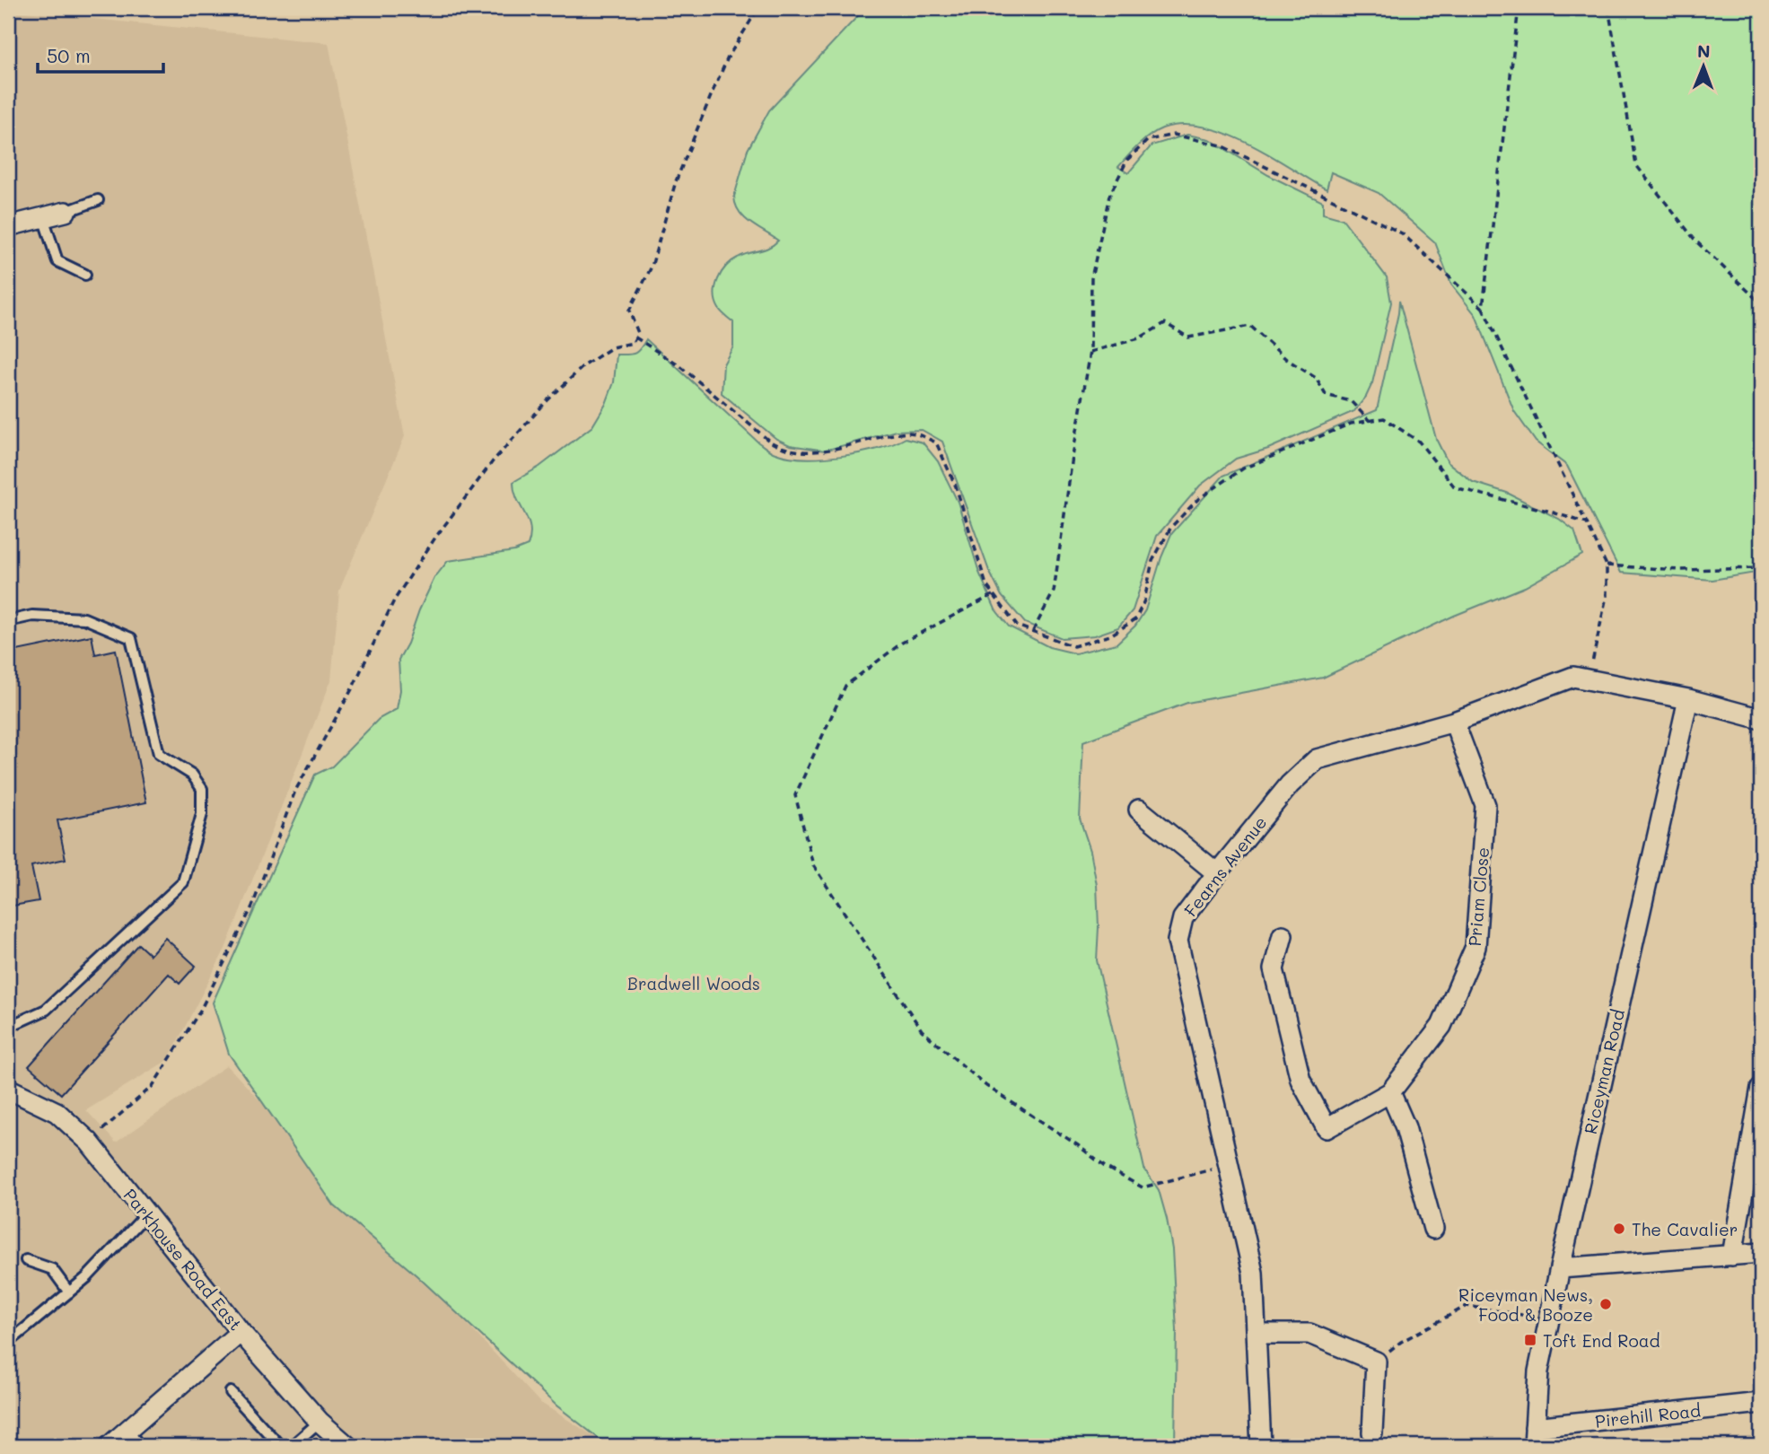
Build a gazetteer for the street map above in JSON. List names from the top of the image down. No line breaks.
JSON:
{"streets":{"street":["Fearns Avenue","Priam Close","Riceyman Road","Parkhouse Road East","Pirehill Road"]},"crossings":[["Fearns Avenue","Priam Close"],["Fearns Avenue","Riceyman Road"],["Riceyman Road","Pirehill Road"]],"parks":["Bradwell Woods"],"places":{"other":["The Cavalier","Riceyman News, Food & Booze"],"transit":["Toft End Road"]},"scale_bar":"50 m","north":"top"}
